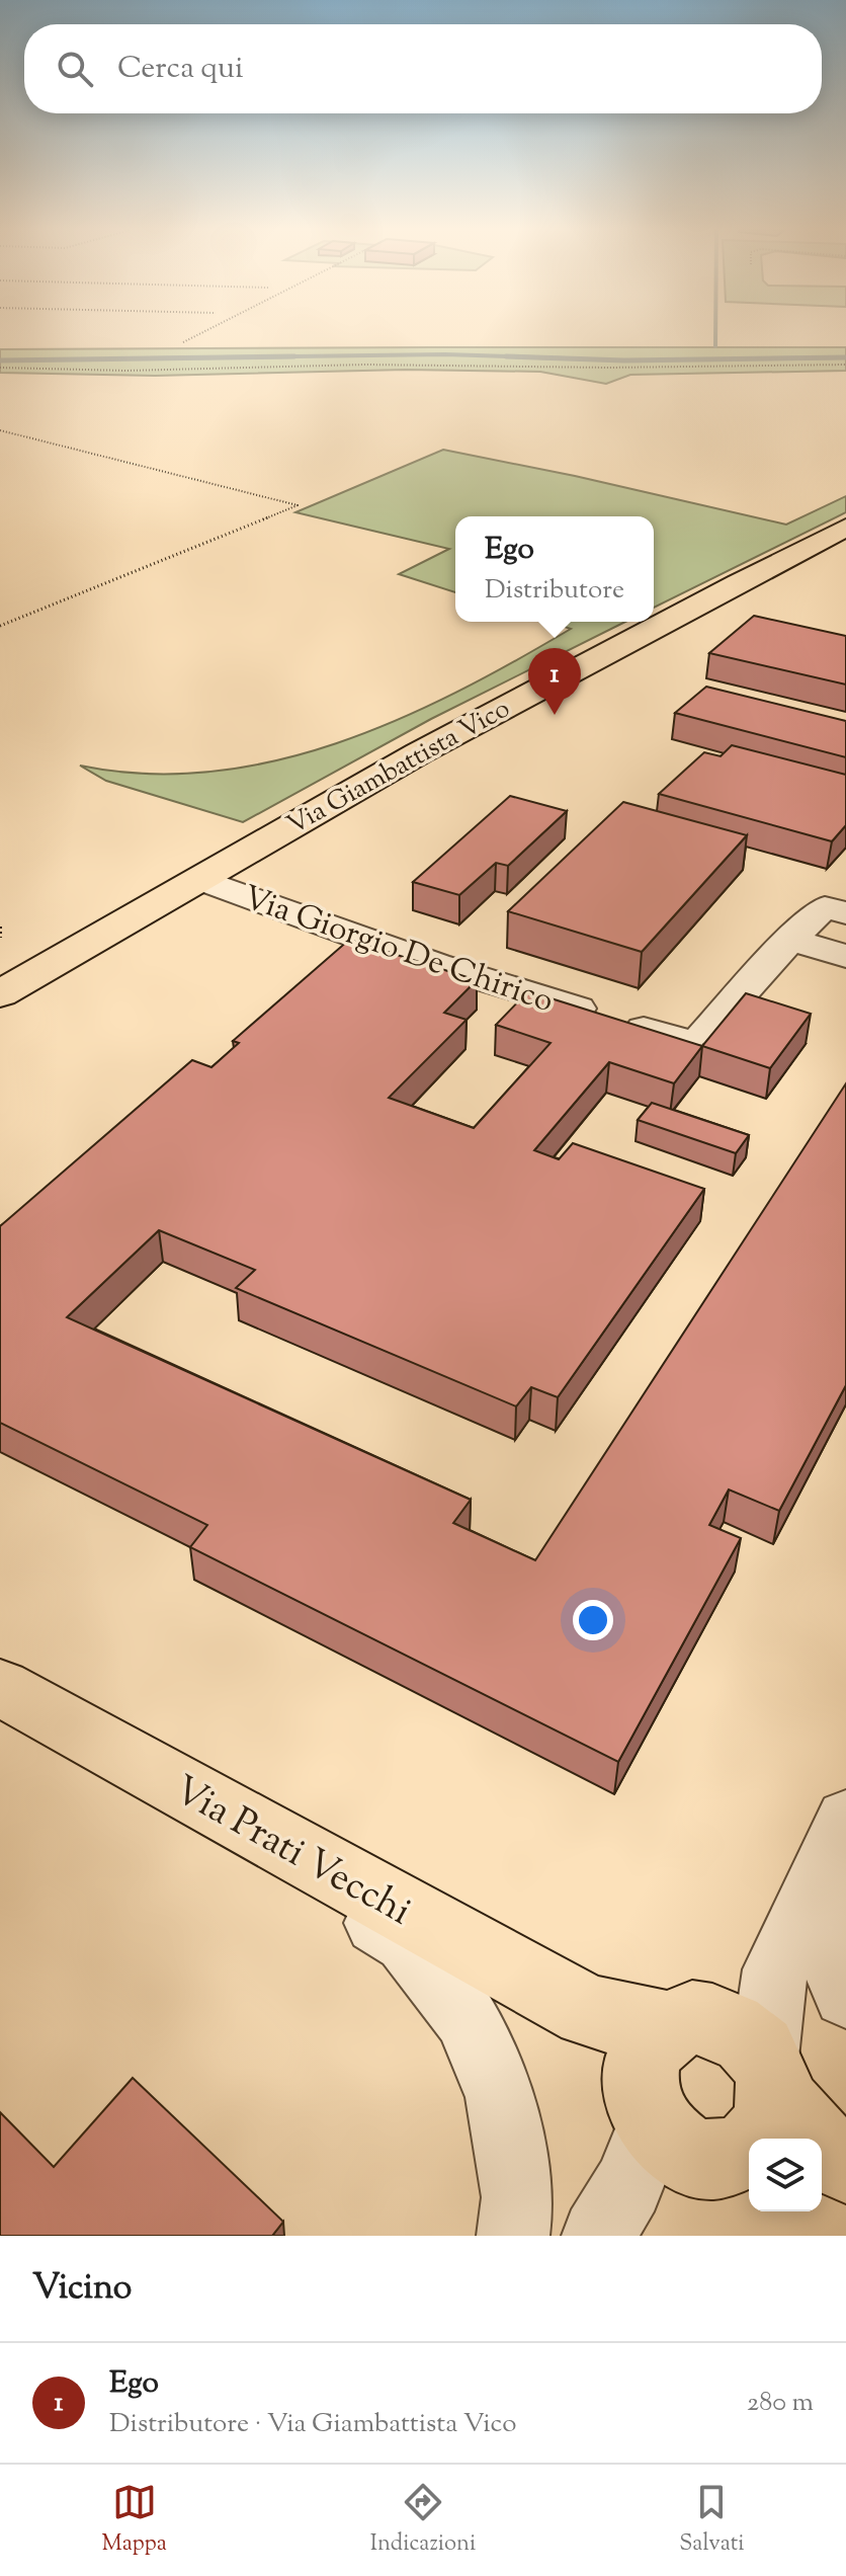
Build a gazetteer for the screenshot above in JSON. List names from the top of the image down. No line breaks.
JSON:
{"streets":{"main road":["Via Giambattista Vico","Via Prati Vecchi"],"street":["Via Giorgio De Chirico"]},"crossings":[["Via Giambattista Vico","Via Giorgio De Chirico"]],"page":{"search":"Cerca qui","popup":["Ego","Distributore"],"pins":"1","heading":"Vicino","list":[{"mark":"1","name":"Ego","note":"Distributore · Via Giambattista Vico","value":"280 m"}],"nav":["Mappa","Indicazioni","Salvati"]}}
